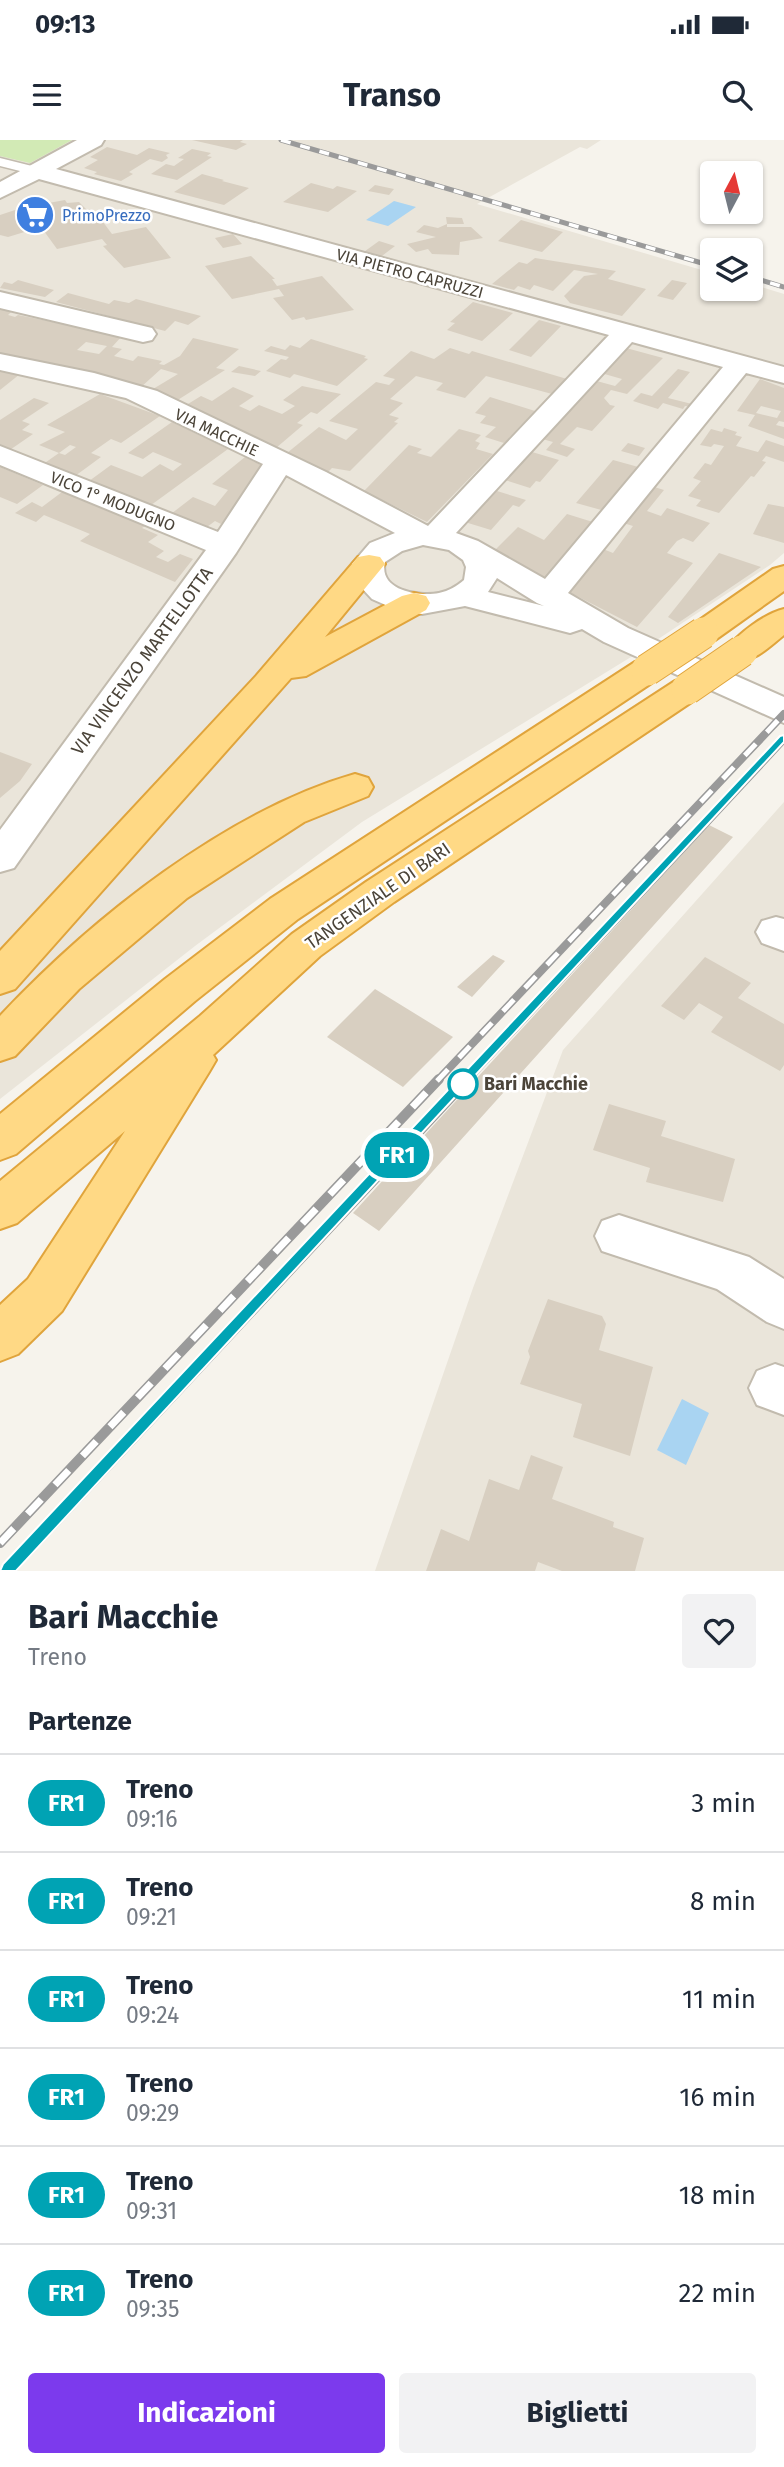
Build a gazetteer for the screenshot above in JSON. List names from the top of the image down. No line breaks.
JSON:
{"streets":{"highway":["TANGENZIALE DI BARI"],"street":["VIA PIETRO CAPRUZZI","VIA MACCHIE","VICO 1° MODUGNO","VIA VINCENZO MARTELLOTTA"]},"crossings":[["VIA MACCHIE","VIA VINCENZO MARTELLOTTA"],["VICO 1° MODUGNO","VIA VINCENZO MARTELLOTTA"]],"places":{"supermarket":["PrimoPrezzo"],"other":["Bari Macchie"]},"north":"top","page":{"status":"09:13","header":"Transo","on_map":"FR1","heading":[["Bari Macchie","Treno"],"Partenze"],"list":[{"mark":"FR1","name":"Treno","note":"09:16","value":"3 min"},{"mark":"FR1","name":"Treno","note":"09:21","value":"8 min"},{"mark":"FR1","name":"Treno","note":"09:24","value":"11 min"},{"mark":"FR1","name":"Treno","note":"09:29","value":"16 min"},{"mark":"FR1","name":"Treno","note":"09:31","value":"18 min"},{"mark":"FR1","name":"Treno","note":"09:35","value":"22 min"}],"buttons":["Indicazioni","Biglietti"]}}
